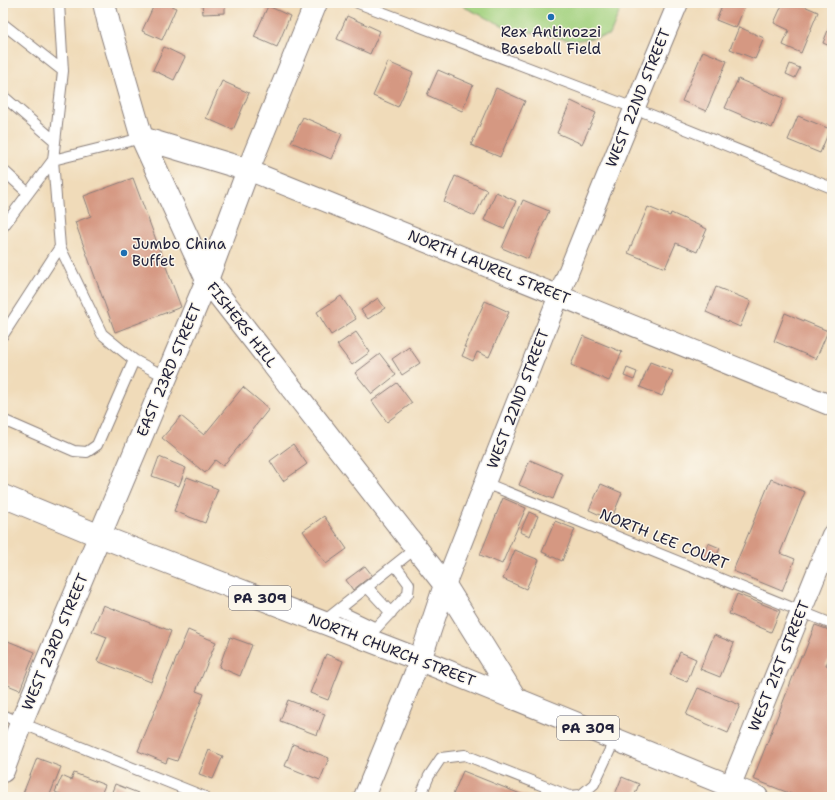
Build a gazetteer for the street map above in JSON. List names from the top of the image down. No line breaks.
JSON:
{"streets":{"main road":["WEST 22ND STREET","NORTH LAUREL STREET","FISHERS HILL","EAST 23RD STREET","PA 309","WEST 23RD STREET","NORTH CHURCH STREET"],"street":["WEST 21ST STREET"],"lane":["NORTH LEE COURT"]},"crossings":[["WEST 22ND STREET","NORTH LAUREL STREET"],["WEST 22ND STREET","FISHERS HILL"],["WEST 22ND STREET","NORTH LEE COURT"],["WEST 22ND STREET","NORTH CHURCH STREET"],["NORTH LAUREL STREET","FISHERS HILL"],["NORTH LAUREL STREET","EAST 23RD STREET"],["FISHERS HILL","EAST 23RD STREET"],["FISHERS HILL","NORTH CHURCH STREET"],["EAST 23RD STREET","WEST 23RD STREET"],["EAST 23RD STREET","NORTH CHURCH STREET"],["NORTH LEE COURT","WEST 21ST STREET"],["WEST 23RD STREET","NORTH CHURCH STREET"],["NORTH CHURCH STREET","WEST 21ST STREET"]],"places":["Rex Antinozzi Baseball Field","Jumbo China Buffet"]}
